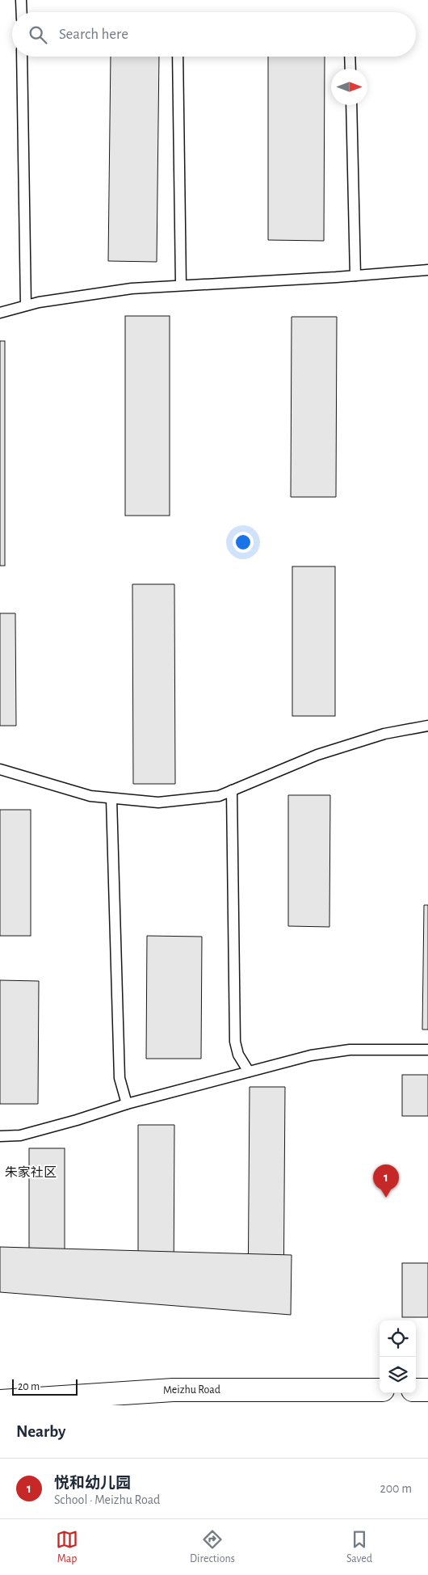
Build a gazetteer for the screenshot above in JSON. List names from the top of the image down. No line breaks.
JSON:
{"streets":{"main road":["Meizhu Road"]},"districts":["朱家社区"],"scale_bar":"20 m","north":"right","page":{"search":"Search here","pins":"1","scale":"20 m","heading":"Nearby","list":[{"mark":"1","name":"悦和幼儿园","note":"School · Meizhu Road","value":"200 m"}],"nav":["Map","Directions","Saved"]}}
